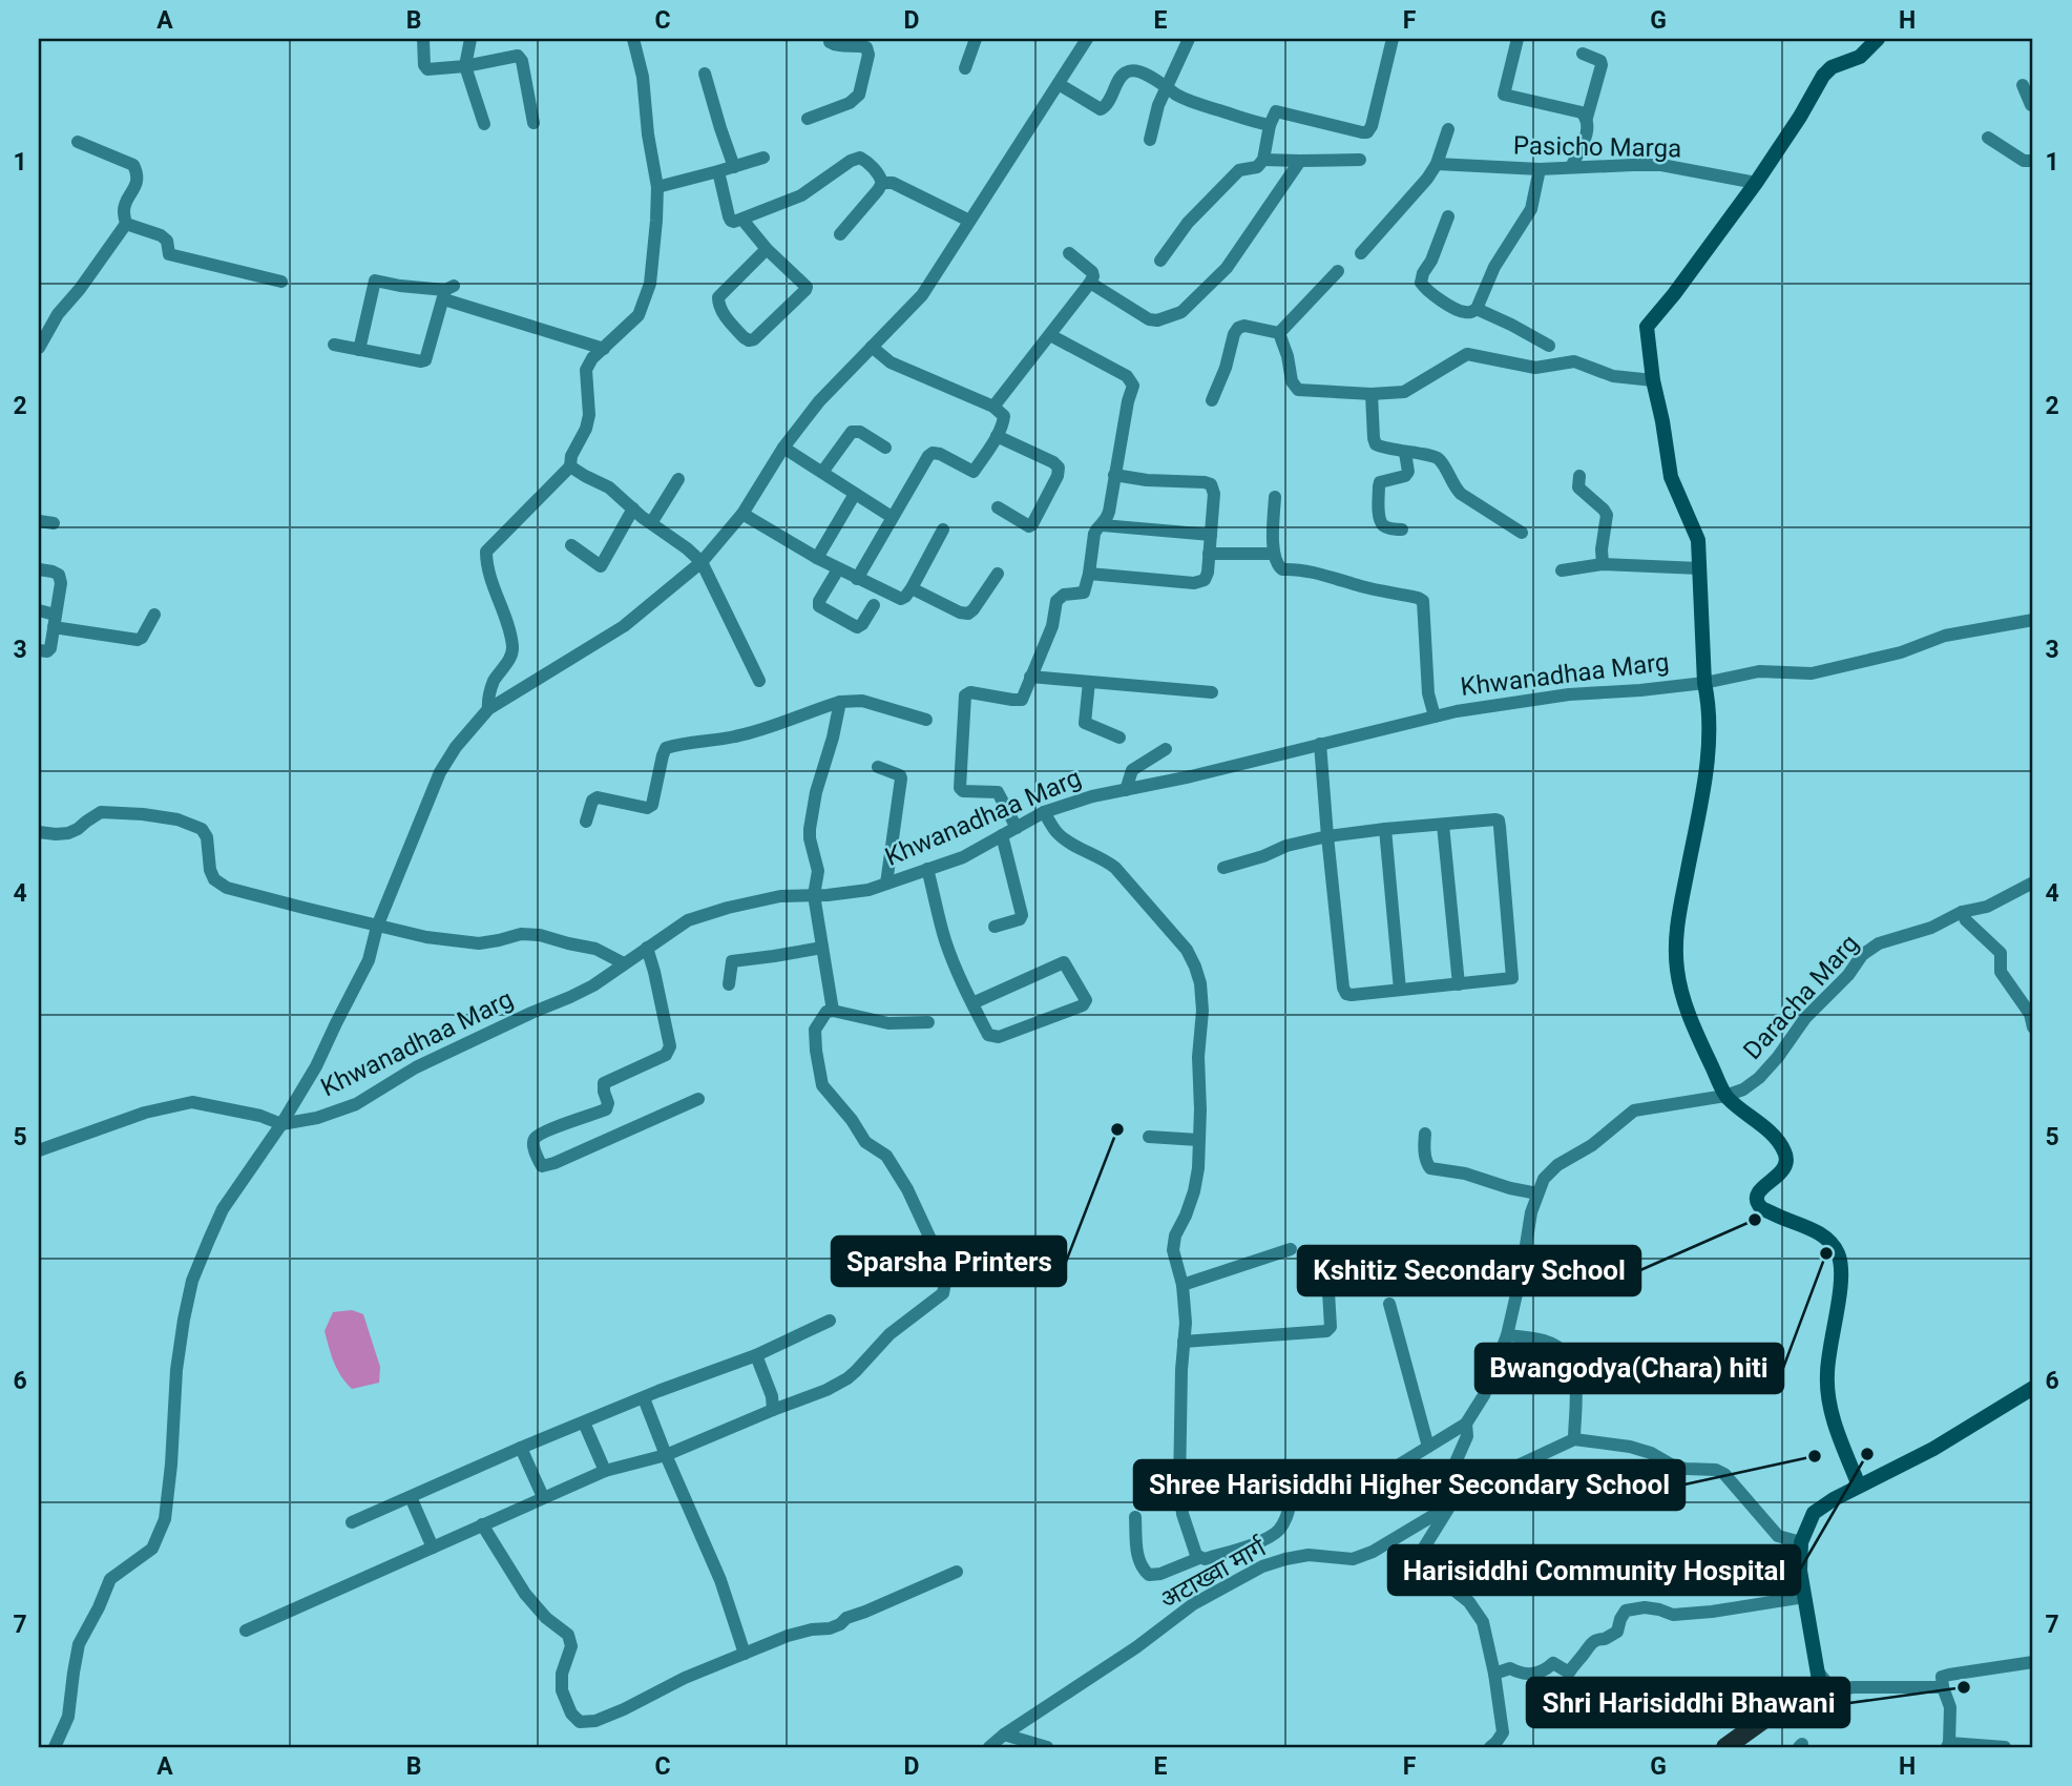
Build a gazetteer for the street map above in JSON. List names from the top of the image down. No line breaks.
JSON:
{"streets":{"street":["Pasicho Marga","Khwanadhaa Marg","Daracha Marg","अटाख्वा मार्ग"]},"crossings":[["Pasicho Marga","Khwanadhaa Marg"],["Khwanadhaa Marg","Daracha Marg"]],"places":["Sparsha Printers","Kshitiz Secondary School","Bwangodya(Chara) hiti","Harisiddhi Community Hospital","Shree Harisiddhi Higher Secondary School","Shri Harisiddhi Bhawani"],"grid":{"columns":["A","B","C","D","E","F","G","H"],"rows":["1","2","3","4","5","6","7"]}}
